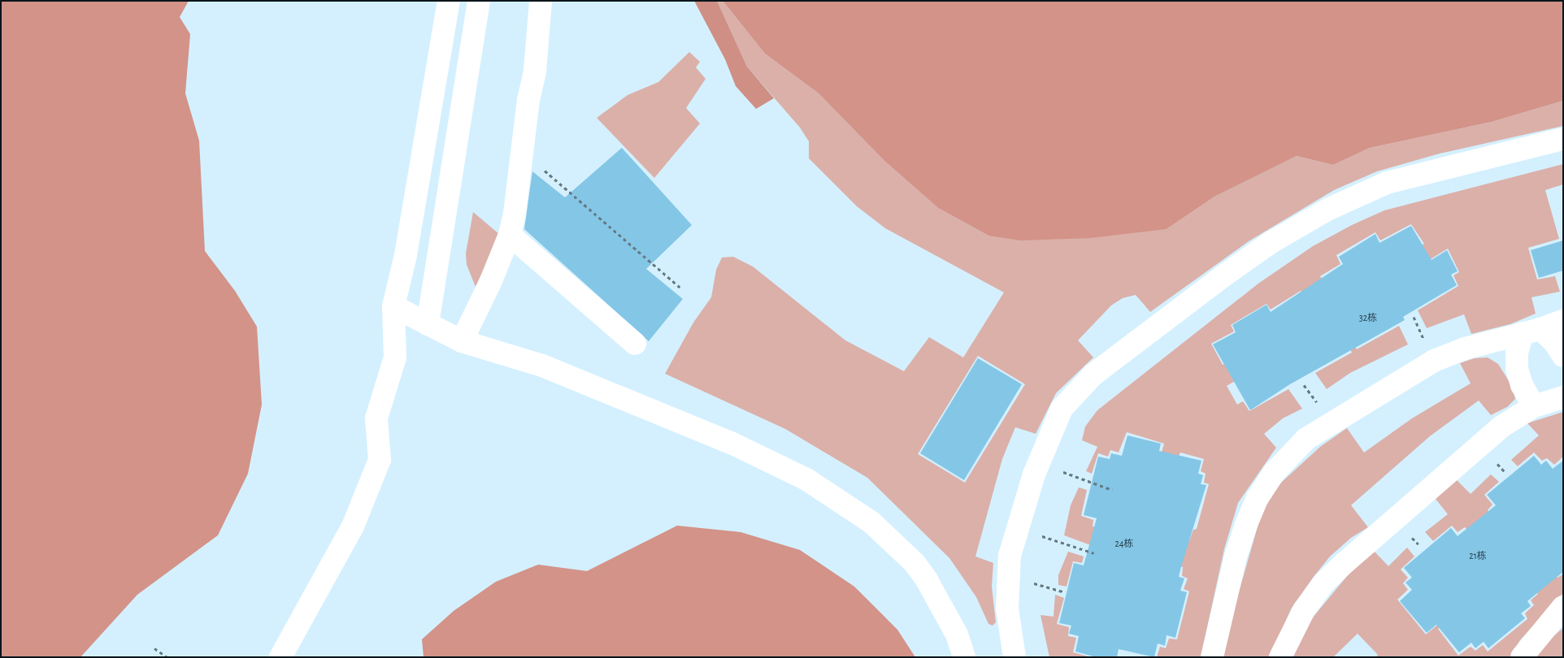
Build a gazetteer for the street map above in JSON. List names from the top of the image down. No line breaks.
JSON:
{"house_numbers":["32栋","24栋","21栋"]}
